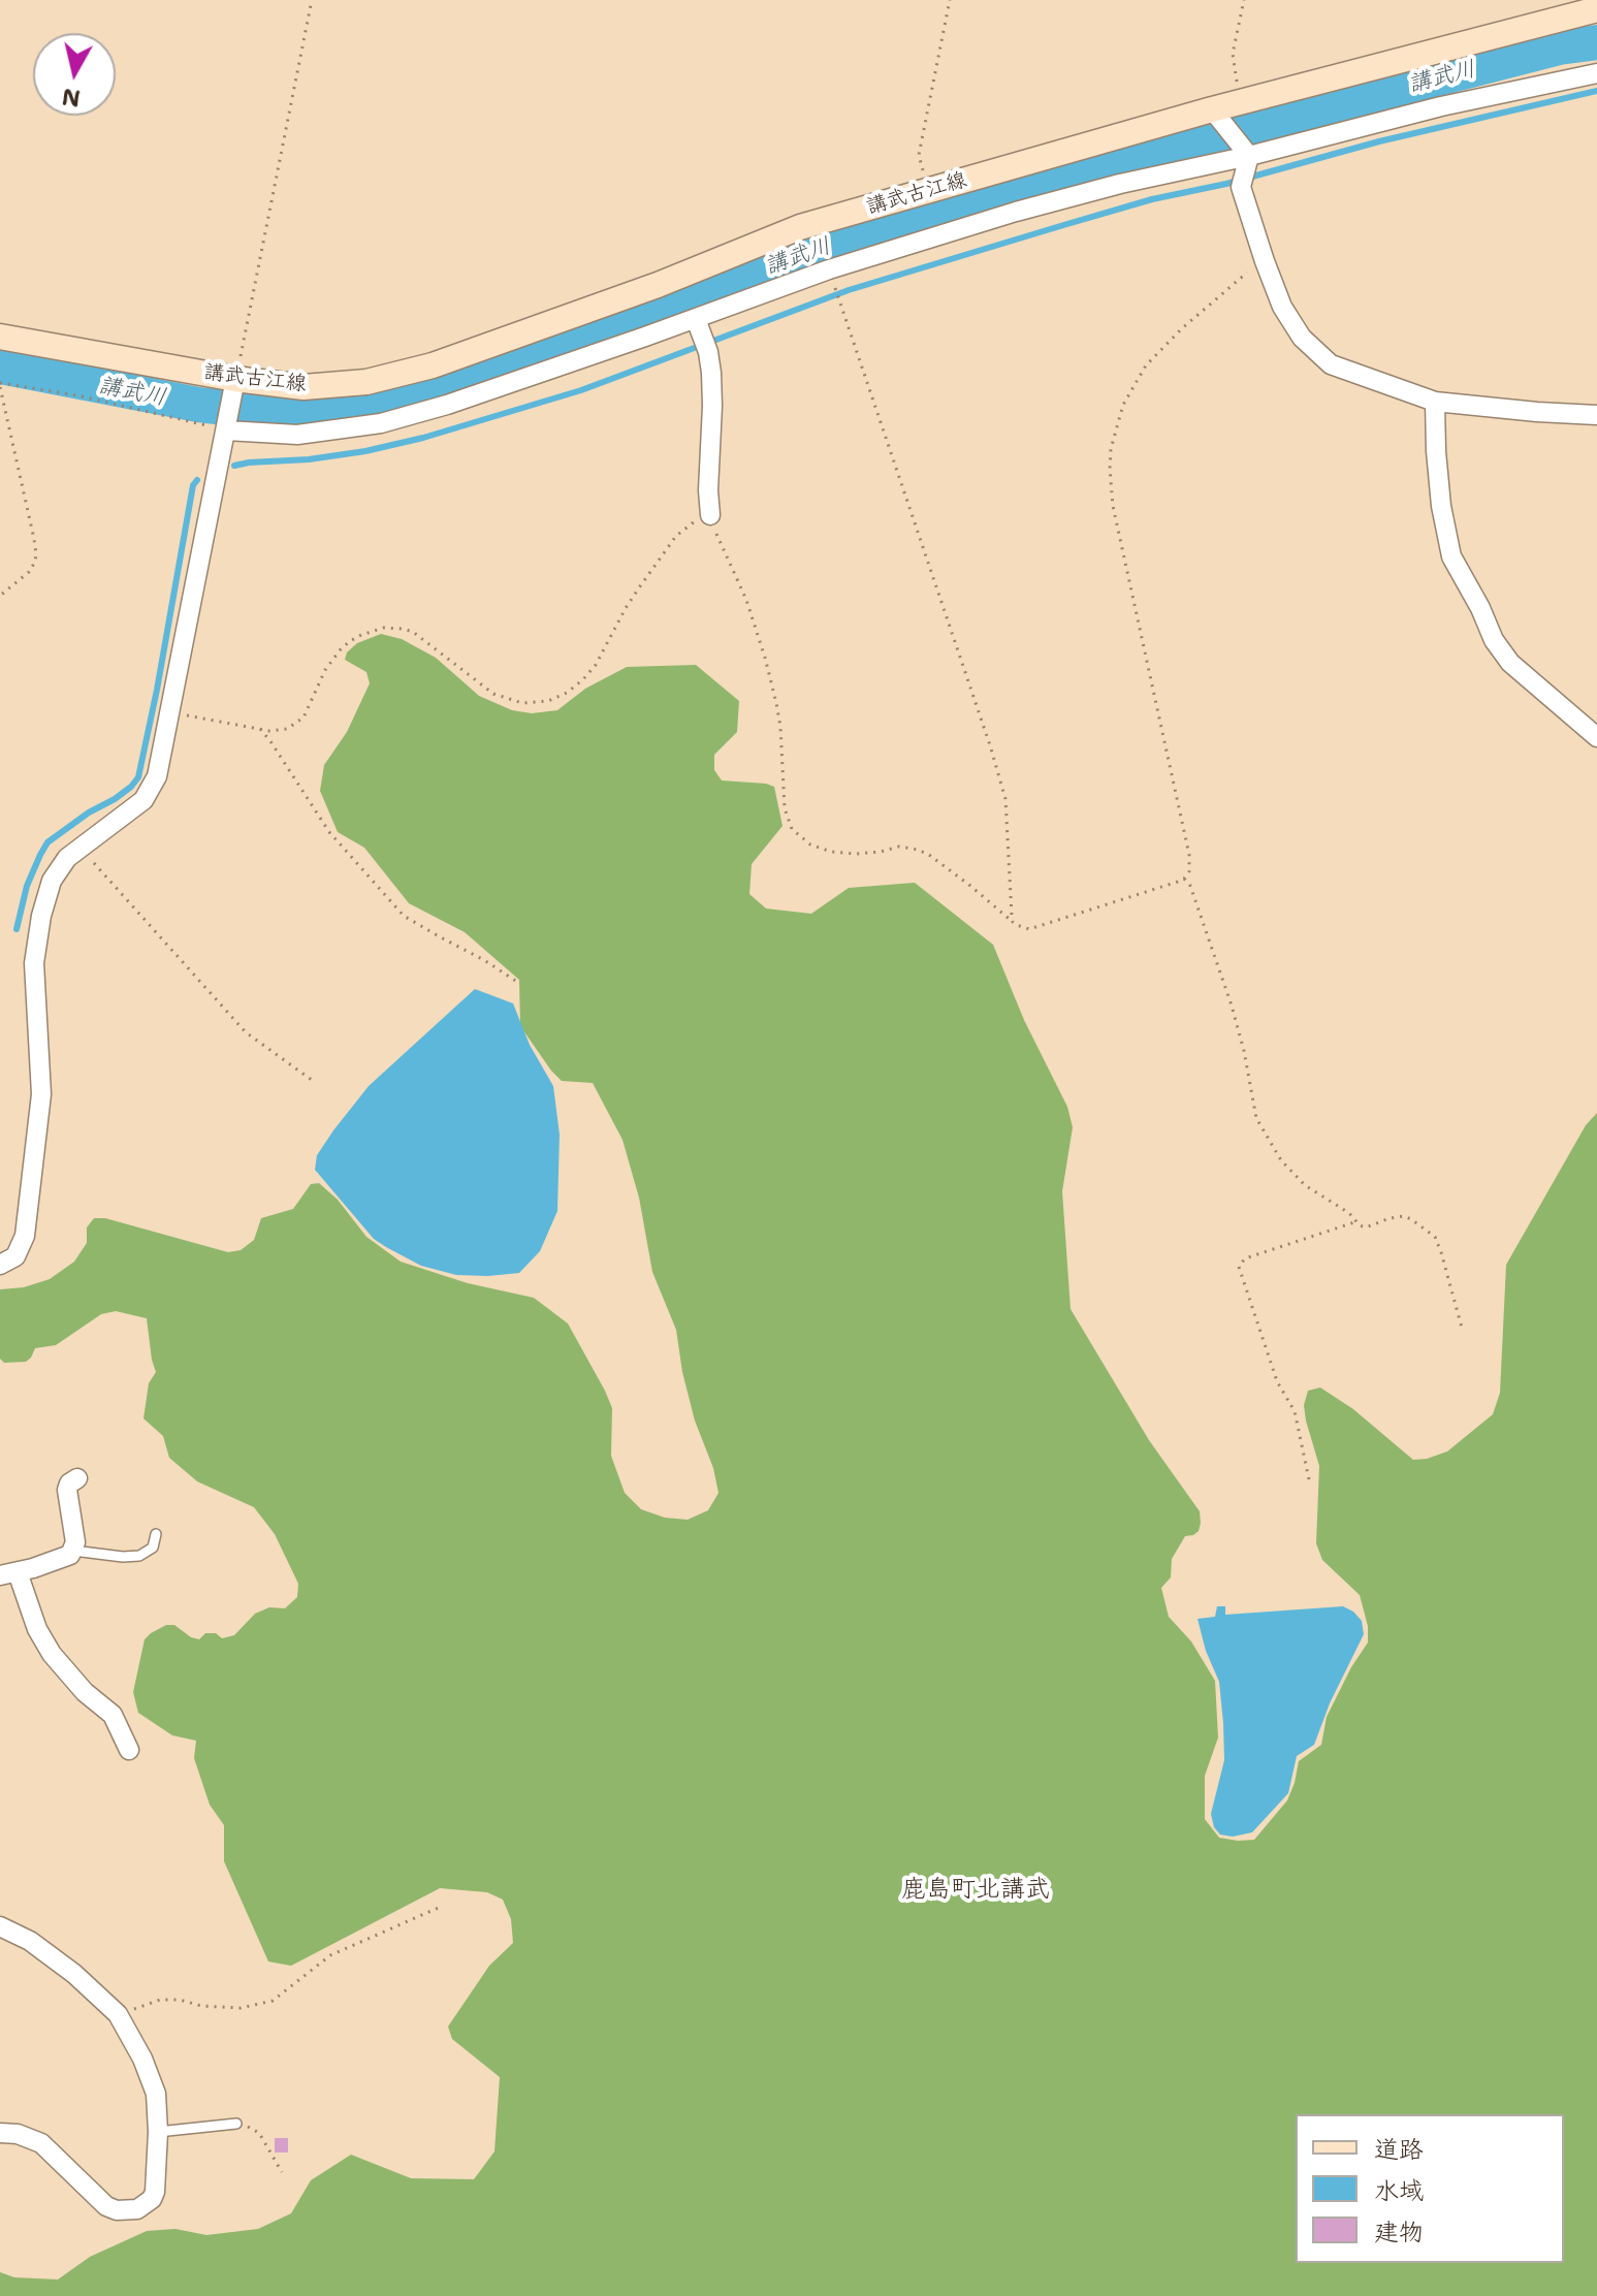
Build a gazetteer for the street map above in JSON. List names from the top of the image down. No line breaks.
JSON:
{"streets":{"main road":["講武古江線"]},"districts":["鹿島町北講武"],"water":["講武川"],"legend":["道路","水域","建物"],"north":"bottom"}
